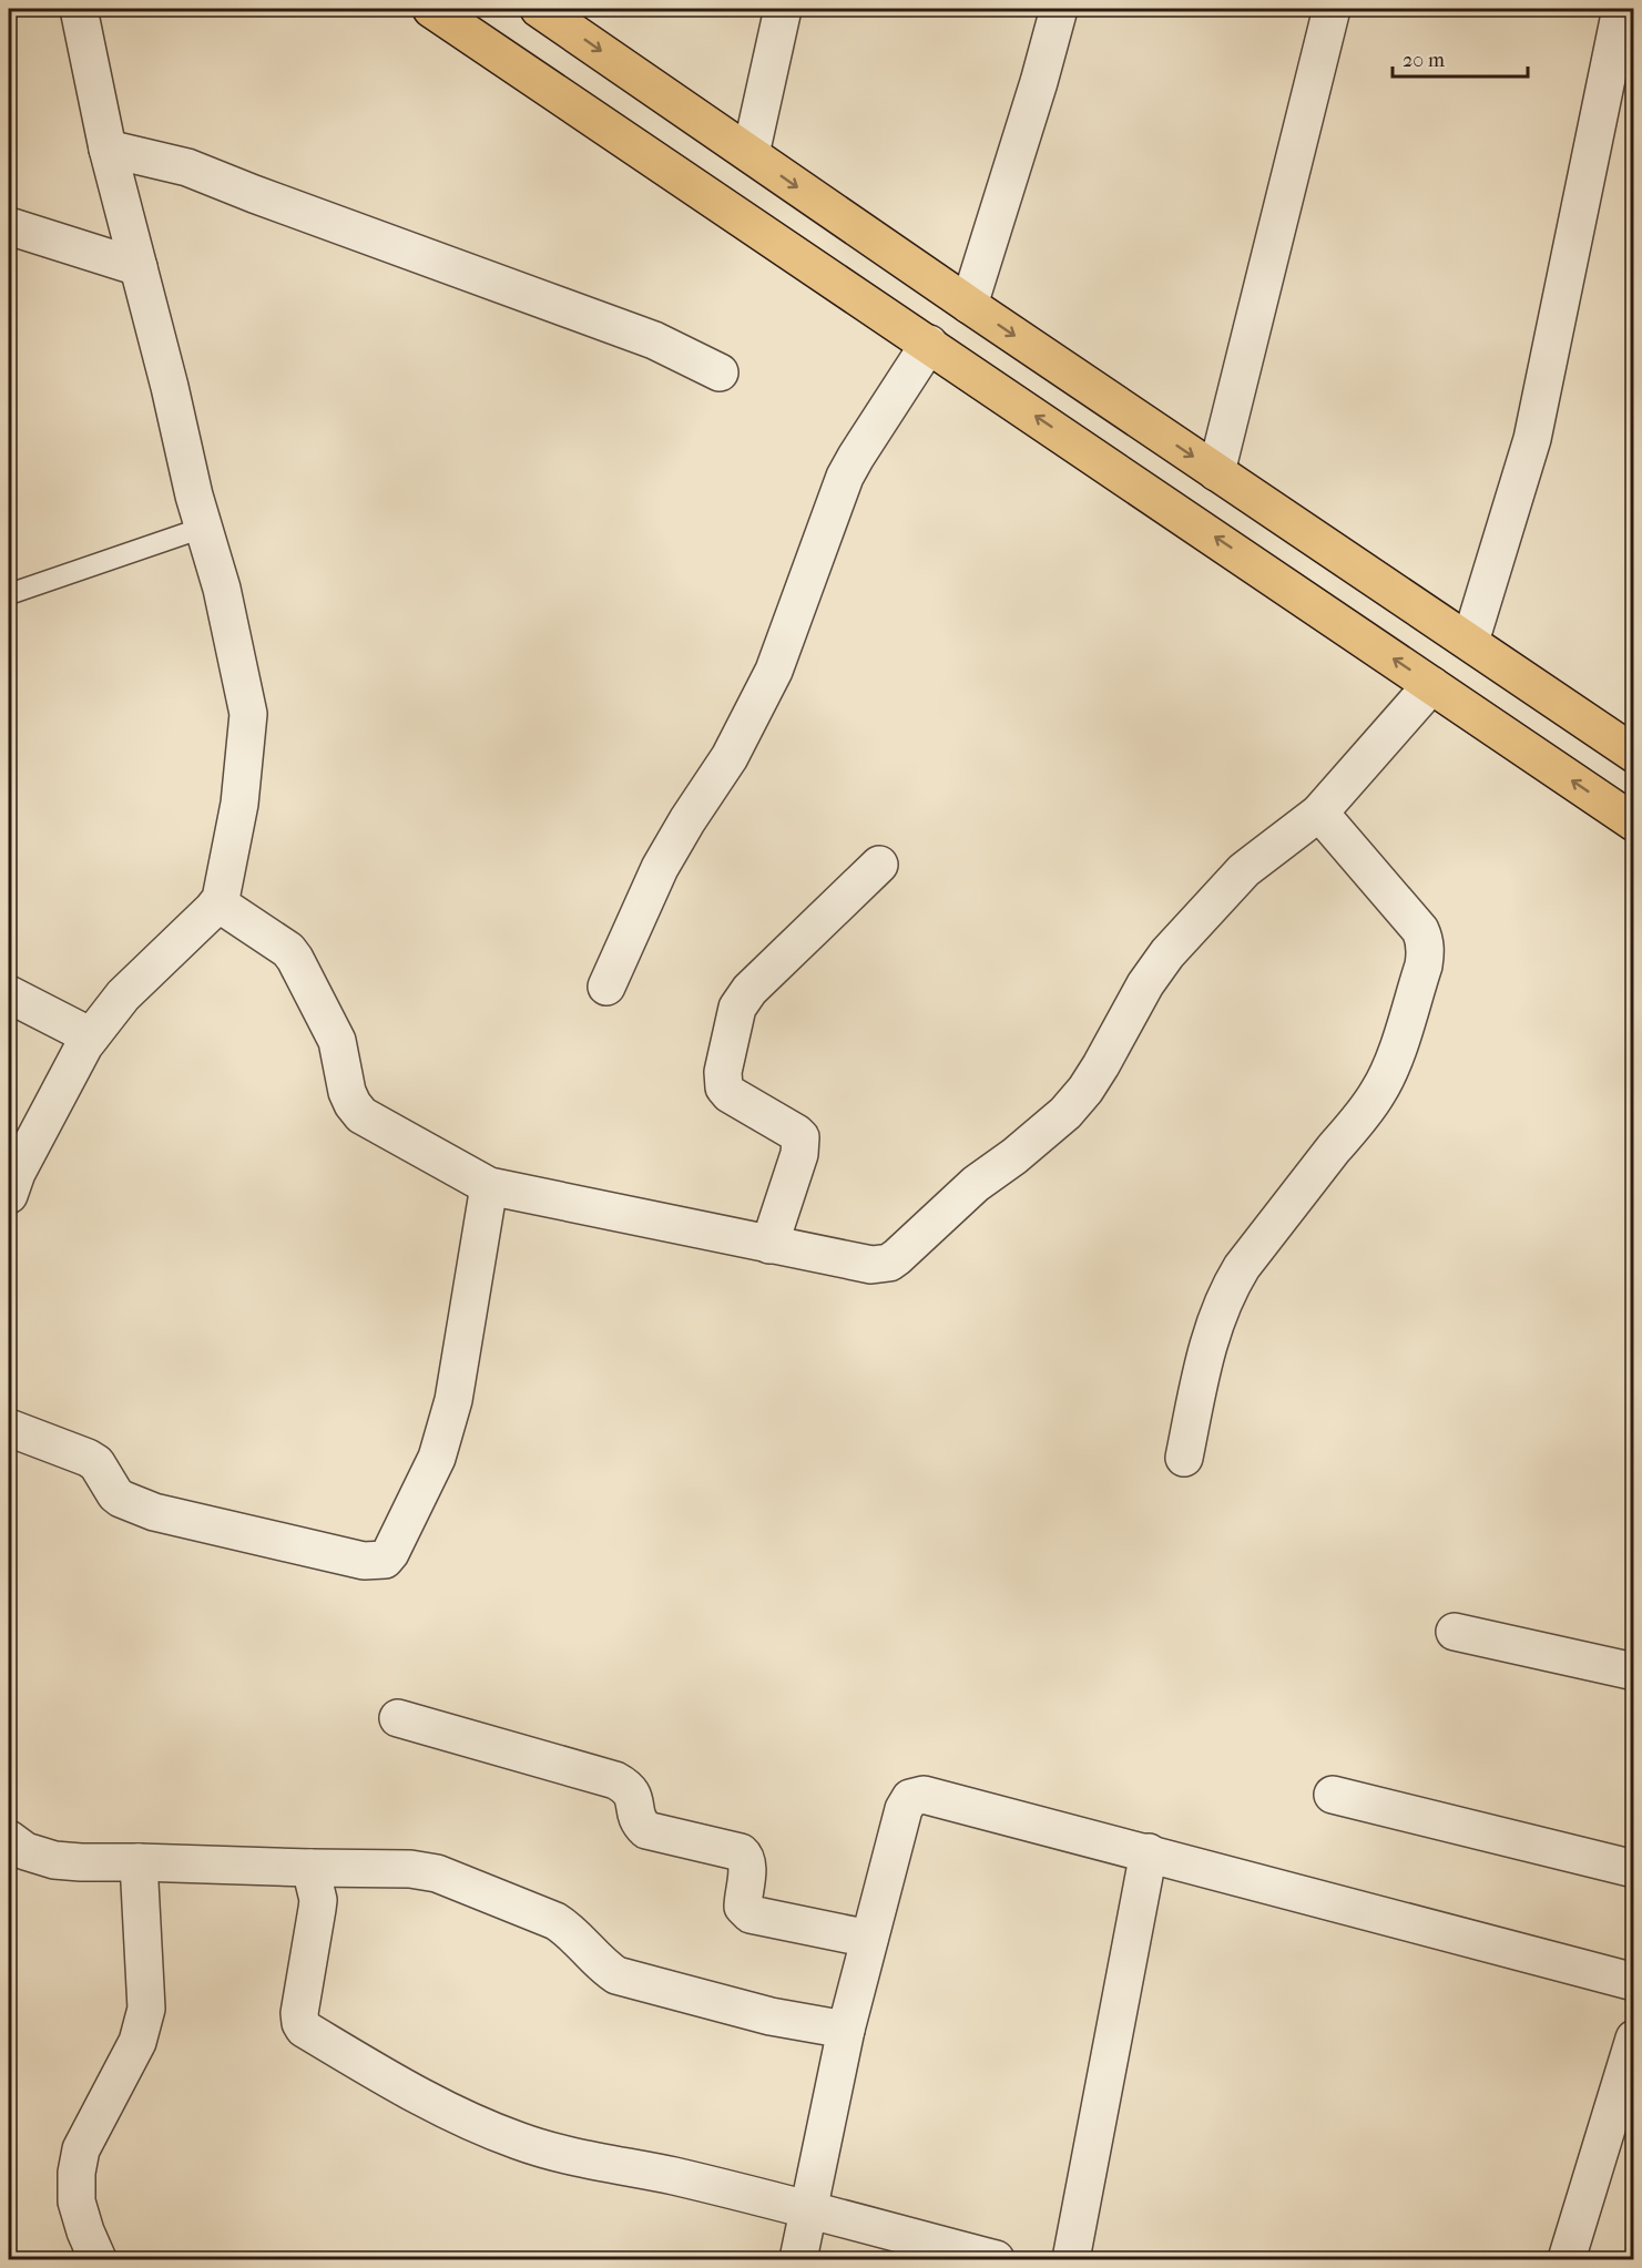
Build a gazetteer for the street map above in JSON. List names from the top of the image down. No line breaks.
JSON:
{"scale_bar":"20 m"}
